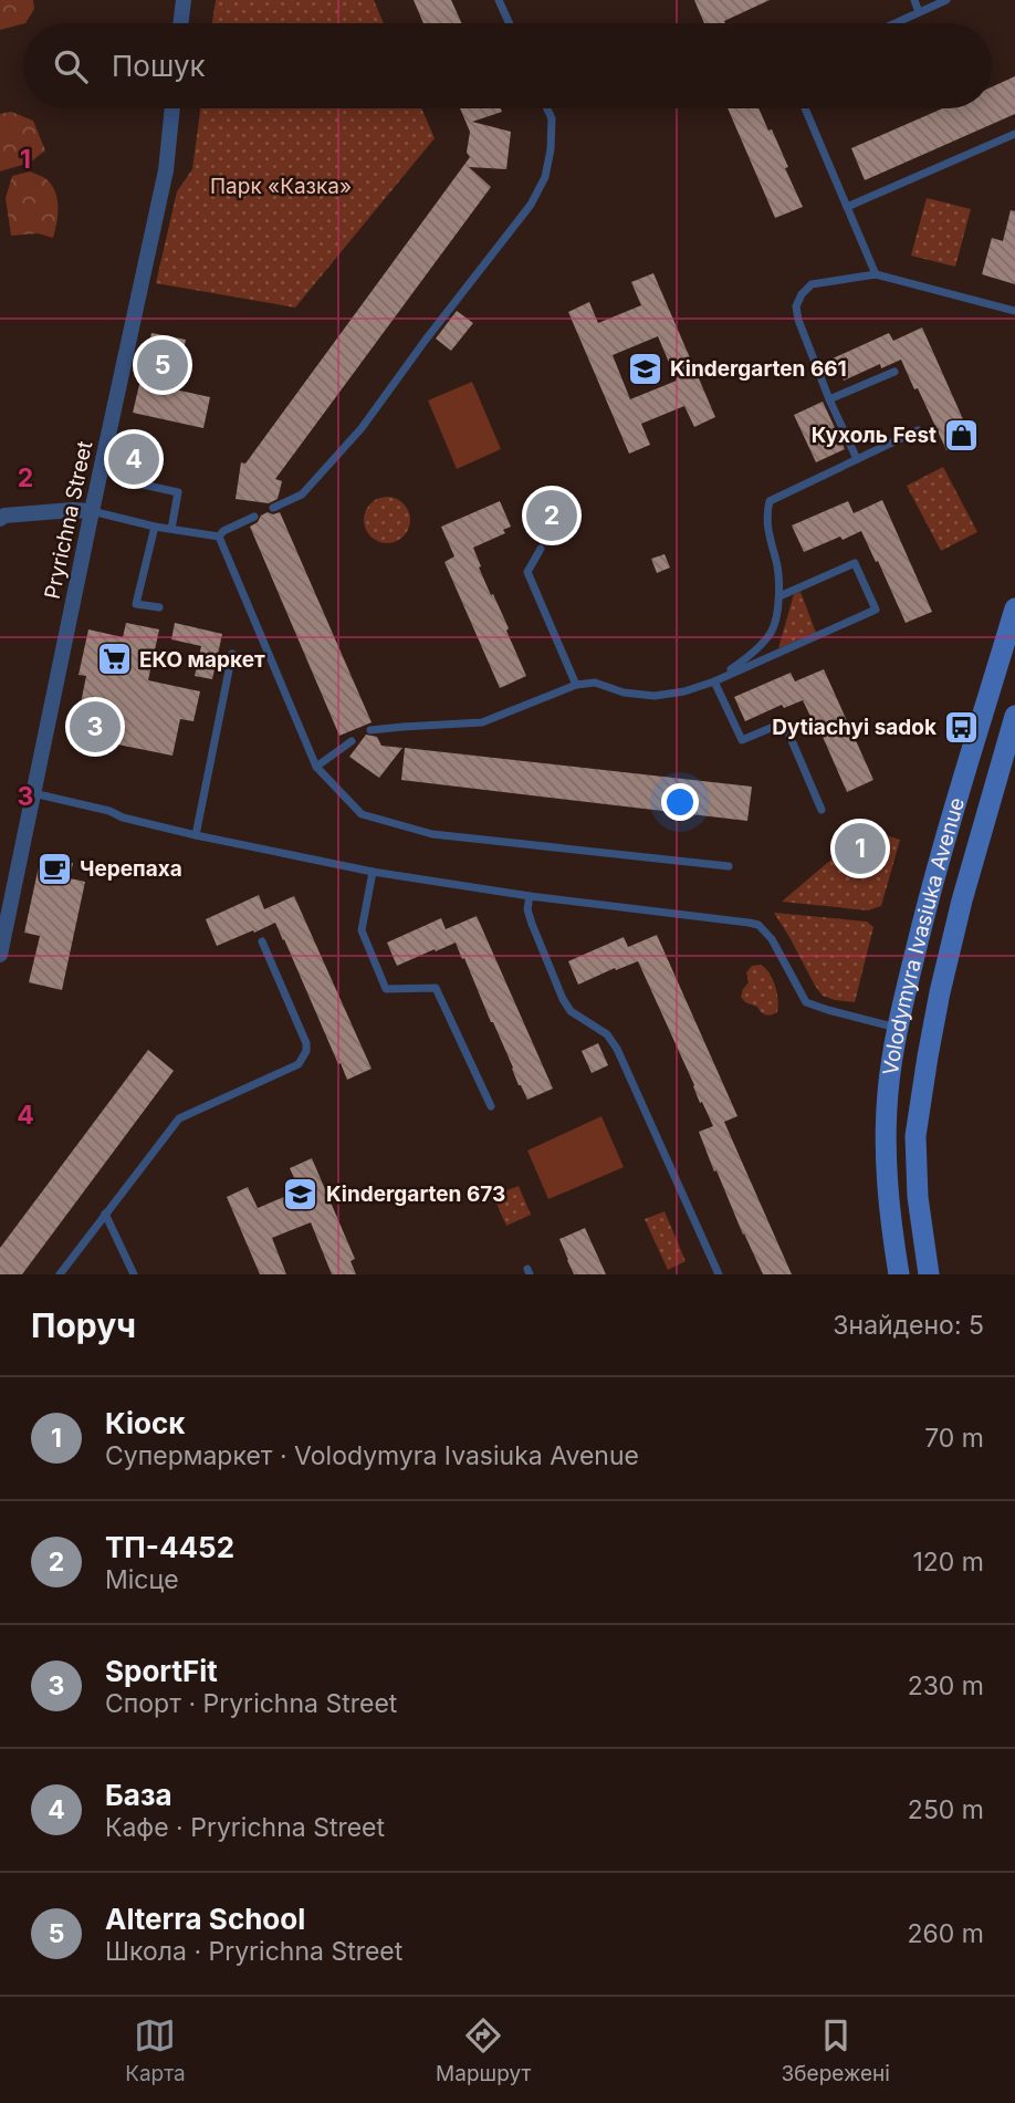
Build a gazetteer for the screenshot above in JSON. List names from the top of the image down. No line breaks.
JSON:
{"streets":{"main road":["Volodymyra Ivasiuka Avenue"],"street":["Pryrichna Street"]},"parks":["Парк «Казка»"],"places":{"school or university":["Kindergarten 661","Kindergarten 673"],"shop":["Кухоль Fest"],"supermarket":["ЕКО маркет"],"bus stop":["Dytiachyi sadok"],"cafe":["Черепаха"]},"page":{"search":"Пошук","pins":["5","4","2","3","1"],"heading":["Поруч","Знайдено: 5"],"list":[{"mark":"1","name":"Кіоск","note":"Супермаркет · Volodymyra Ivasiuka Avenue","value":"70 m"},{"mark":"2","name":"ТП-4452","note":"Місце","value":"120 m"},{"mark":"3","name":"SportFit","note":"Спорт · Pryrichna Street","value":"230 m"},{"mark":"4","name":"База","note":"Кафе · Pryrichna Street","value":"250 m"},{"mark":"5","name":"Alterra School","note":"Школа · Pryrichna Street","value":"260 m"}],"nav":["Карта","Маршрут","Збережені"]},"grid":{"rows":["1","2","3","4"]}}
